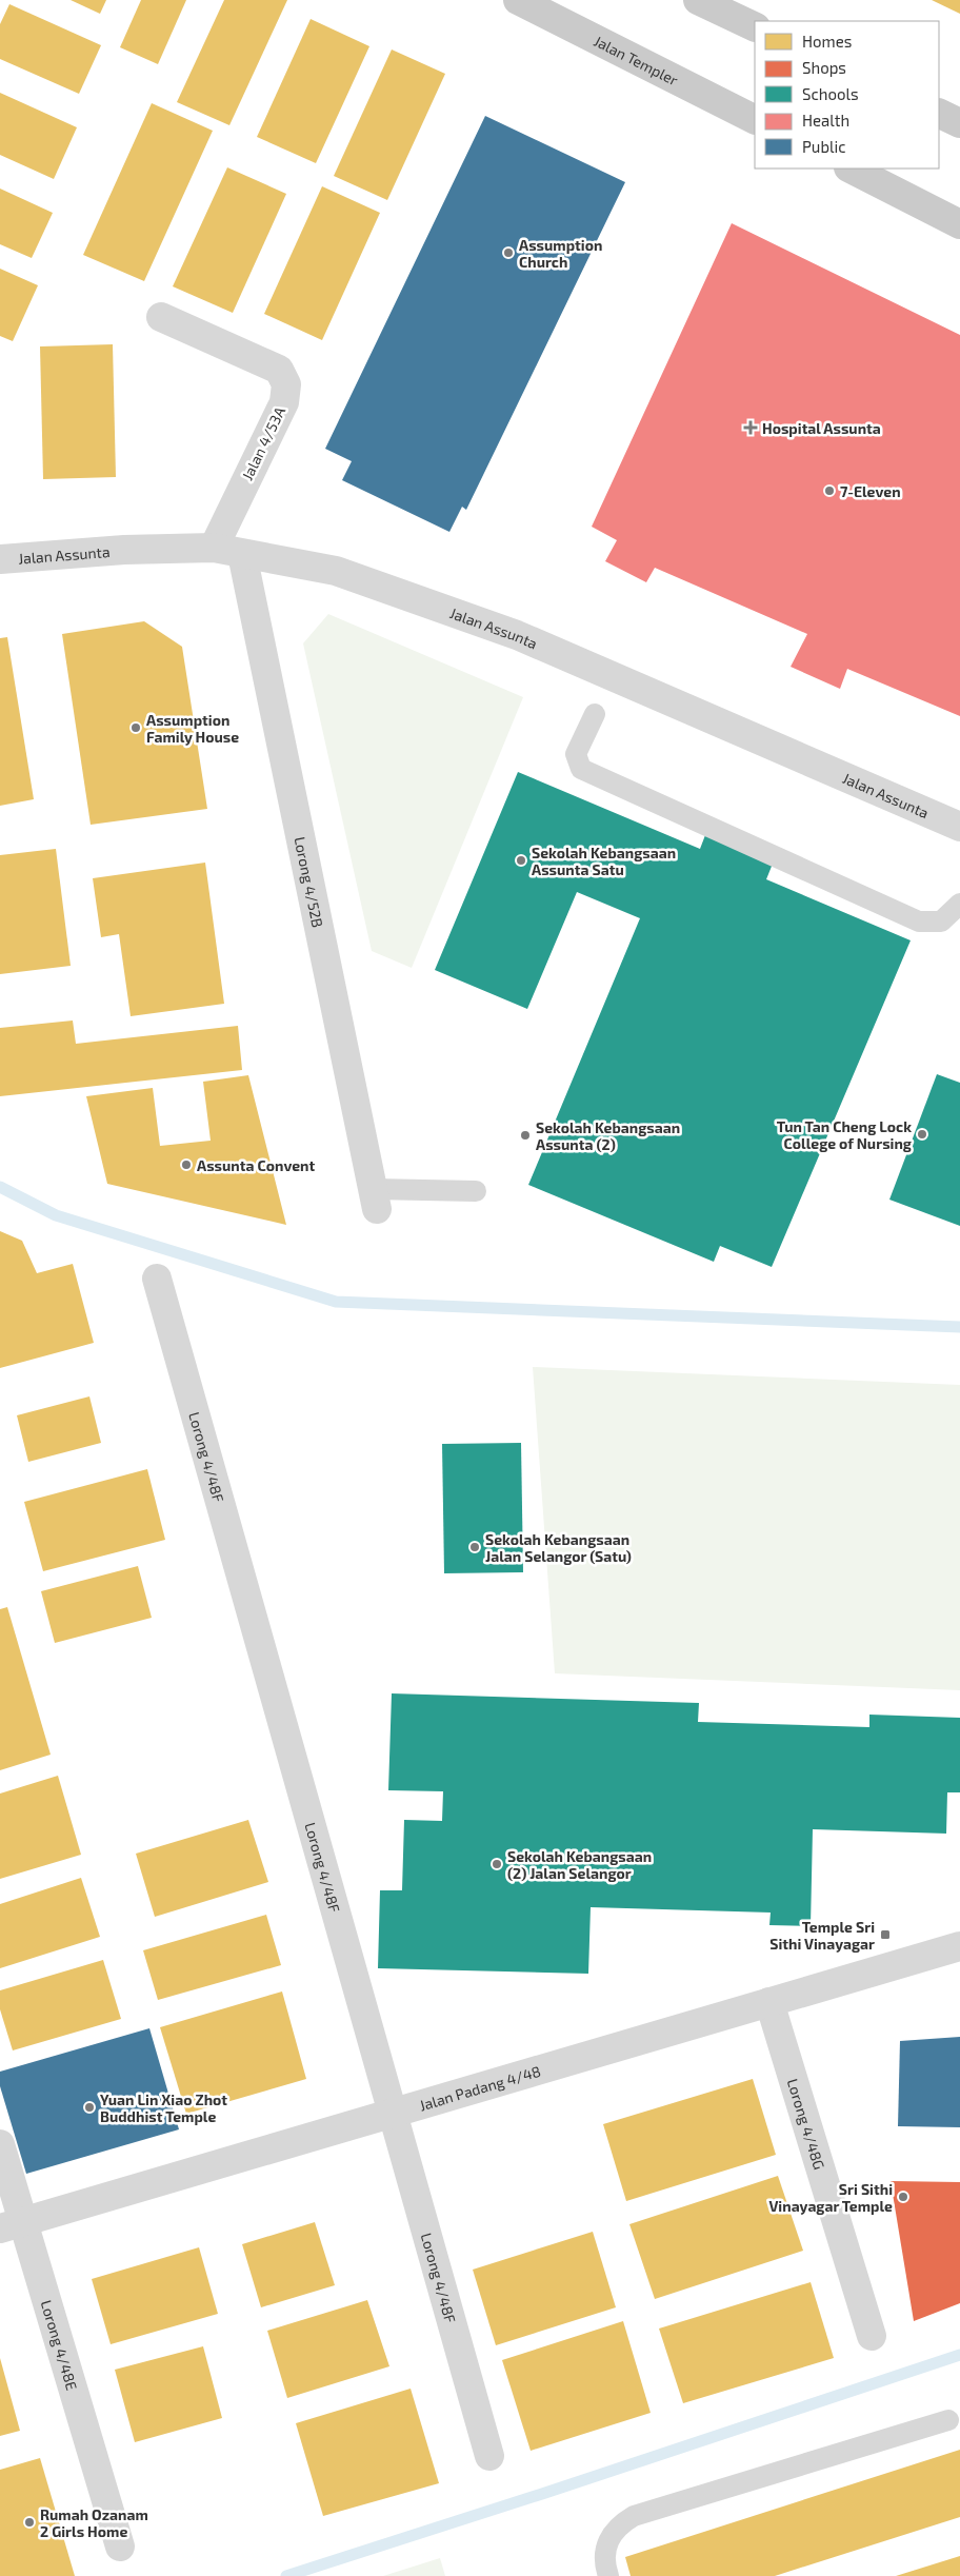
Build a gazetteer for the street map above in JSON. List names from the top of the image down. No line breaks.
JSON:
{"streets":{"main road":["Jalan Templer"],"street":["Jalan 4/53A","Jalan Assunta","Lorong 4/52B","Lorong 4/48F","Jalan Padang 4/48","Lorong 4/48G","Lorong 4/48E"]},"crossings":[["Jalan 4/53A","Jalan Assunta"],["Jalan Assunta","Lorong 4/52B"],["Lorong 4/48F","Jalan Padang 4/48"],["Jalan Padang 4/48","Lorong 4/48G"],["Jalan Padang 4/48","Lorong 4/48E"]],"places":{"other":["Assumption Church","7-Eleven","Assumption Family House","Sekolah Kebangsaan Assunta Satu","Tun Tan Cheng Lock College of Nursing","Sekolah Kebangsaan Assunta (2)","Assunta Convent","Sekolah Kebangsaan Jalan Selangor (Satu)","Sekolah Kebangsaan (2) Jalan Selangor","Yuan Lin Xiao Zhot Buddhist Temple","Sri Sithi Vinayagar Temple","Rumah Ozanam 2 Girls Home"],"health":["Hospital Assunta"],"transit":["Temple Sri Sithi Vinayagar"]},"legend":["Homes","Shops","Schools","Health","Public"]}
